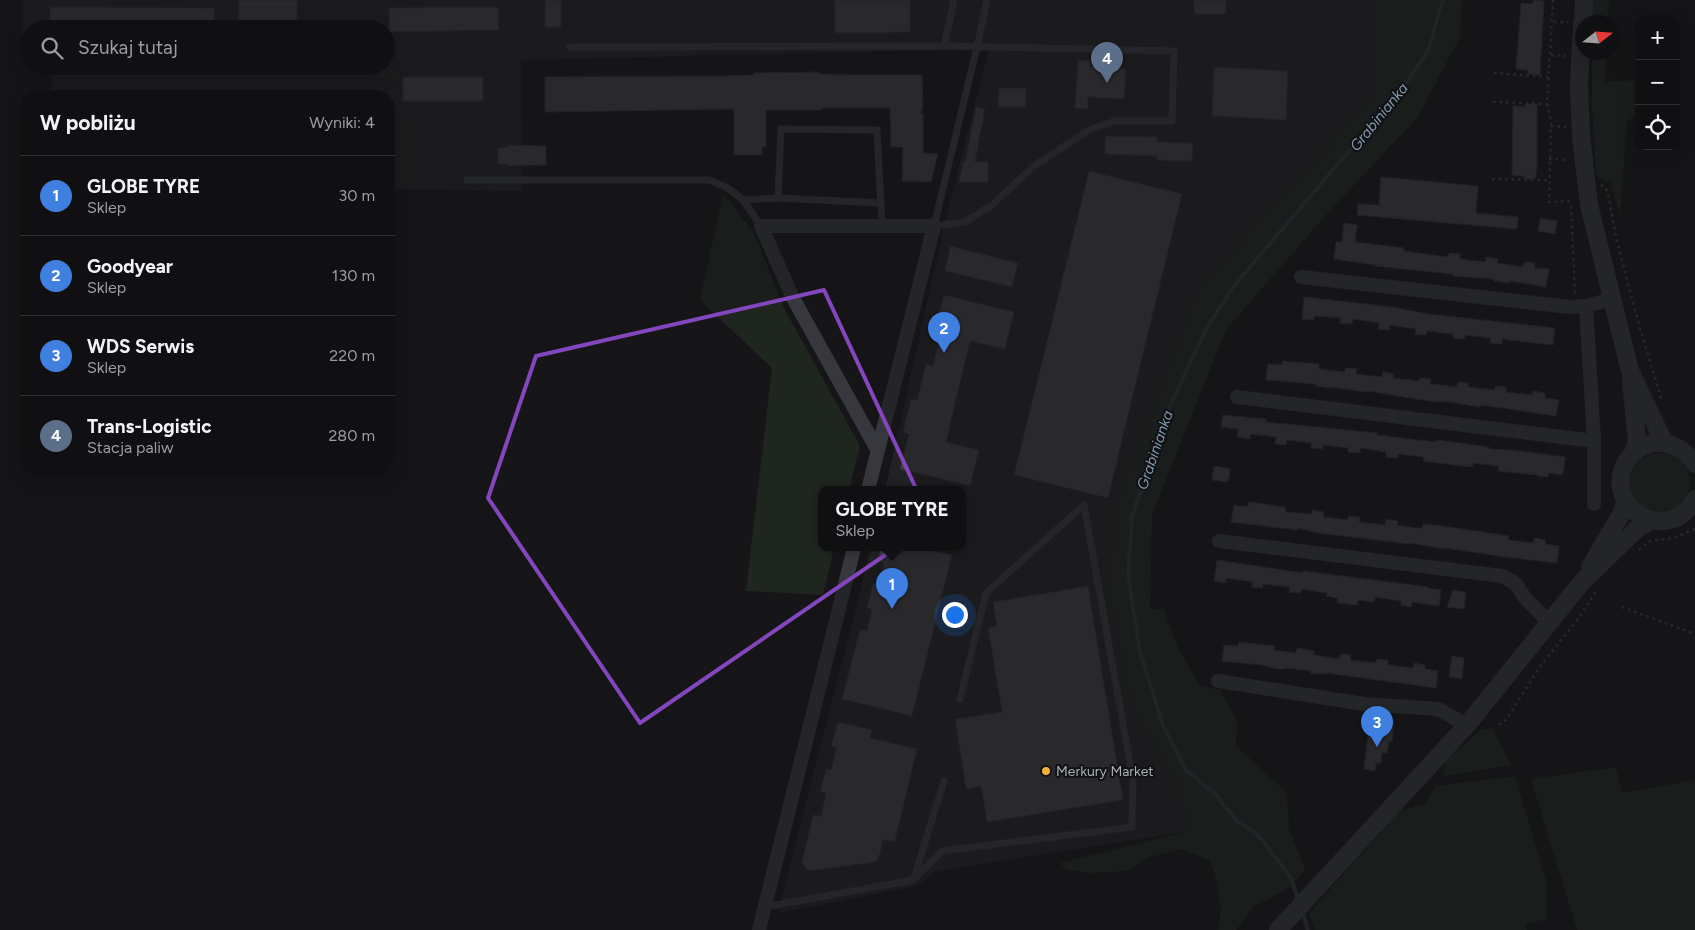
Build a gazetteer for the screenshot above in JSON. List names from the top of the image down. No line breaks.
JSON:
{"water":["Grabinianka"],"places":["Merkury Market"],"north":"right","page":{"map_buttons":["+","−"],"search":"Szukaj tutaj","pins":["4","2","1","3"],"heading":["W pobliżu","Wyniki: 4"],"list":[{"mark":"1","name":"GLOBE TYRE","note":"Sklep","value":"30 m"},{"mark":"2","name":"Goodyear","note":"Sklep","value":"130 m"},{"mark":"3","name":"WDS Serwis","note":"Sklep","value":"220 m"},{"mark":"4","name":"Trans-Logistic","note":"Stacja paliw","value":"280 m"}],"popup":["GLOBE TYRE","Sklep"]}}
